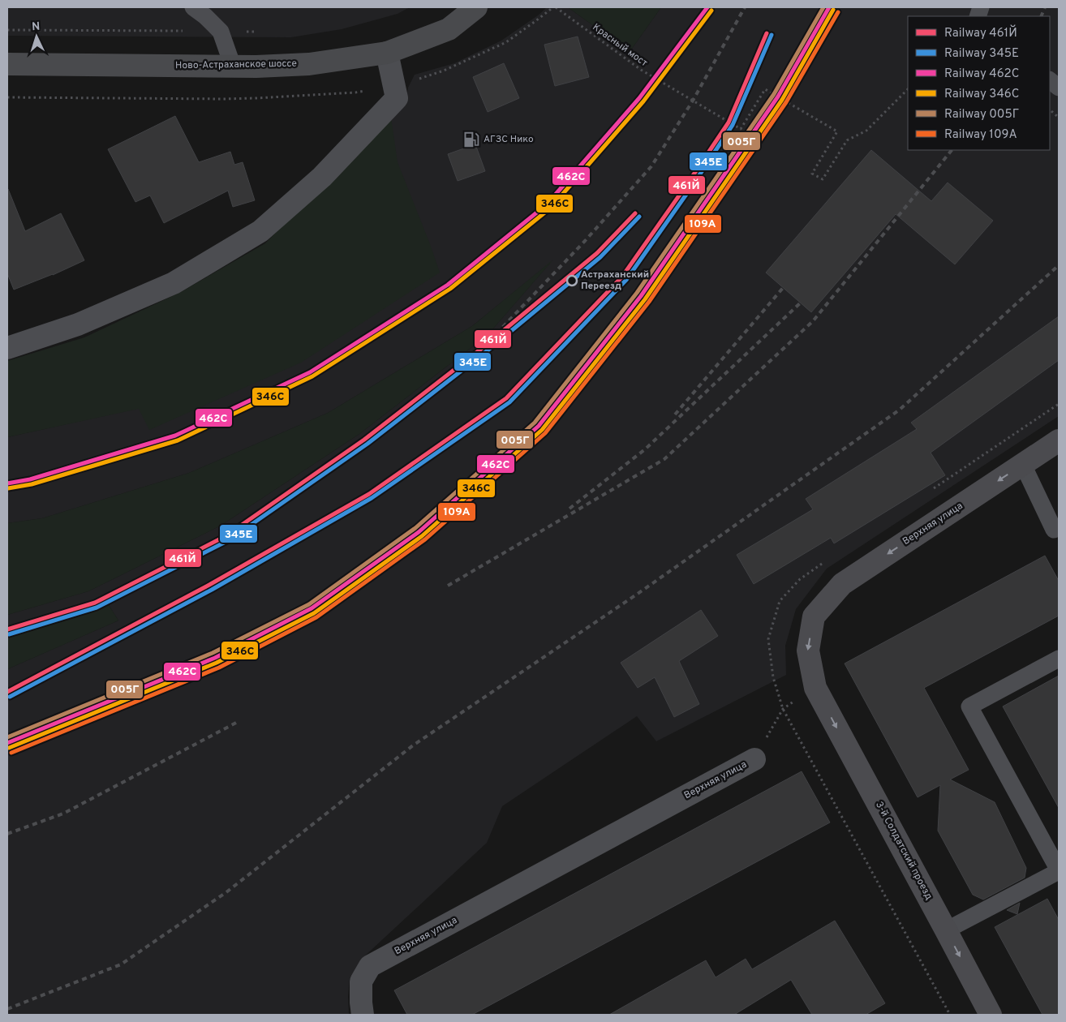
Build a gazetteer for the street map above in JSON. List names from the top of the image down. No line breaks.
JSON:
{"streets":{"main road":["Ново-Астраханское шоссе","Верхняя улица","3-й Солдатский проезд"],"path":["Красный мост"]},"crossings":[["Верхняя улица","3-й Солдатский проезд"]],"one_way":["3-й Солдатский проезд"],"places":{"fuel station":["АГЗС Нико"],"other":["Астраханский Переезд"]},"lines":["rail line 462С","rail line 005Г","rail line 346С","rail line 109А","rail line 461Й","rail line 345Е"],"legend":["Railway 461Й","Railway 345Е","Railway 462С","Railway 346С","Railway 005Г","Railway 109А"],"north":"top"}
